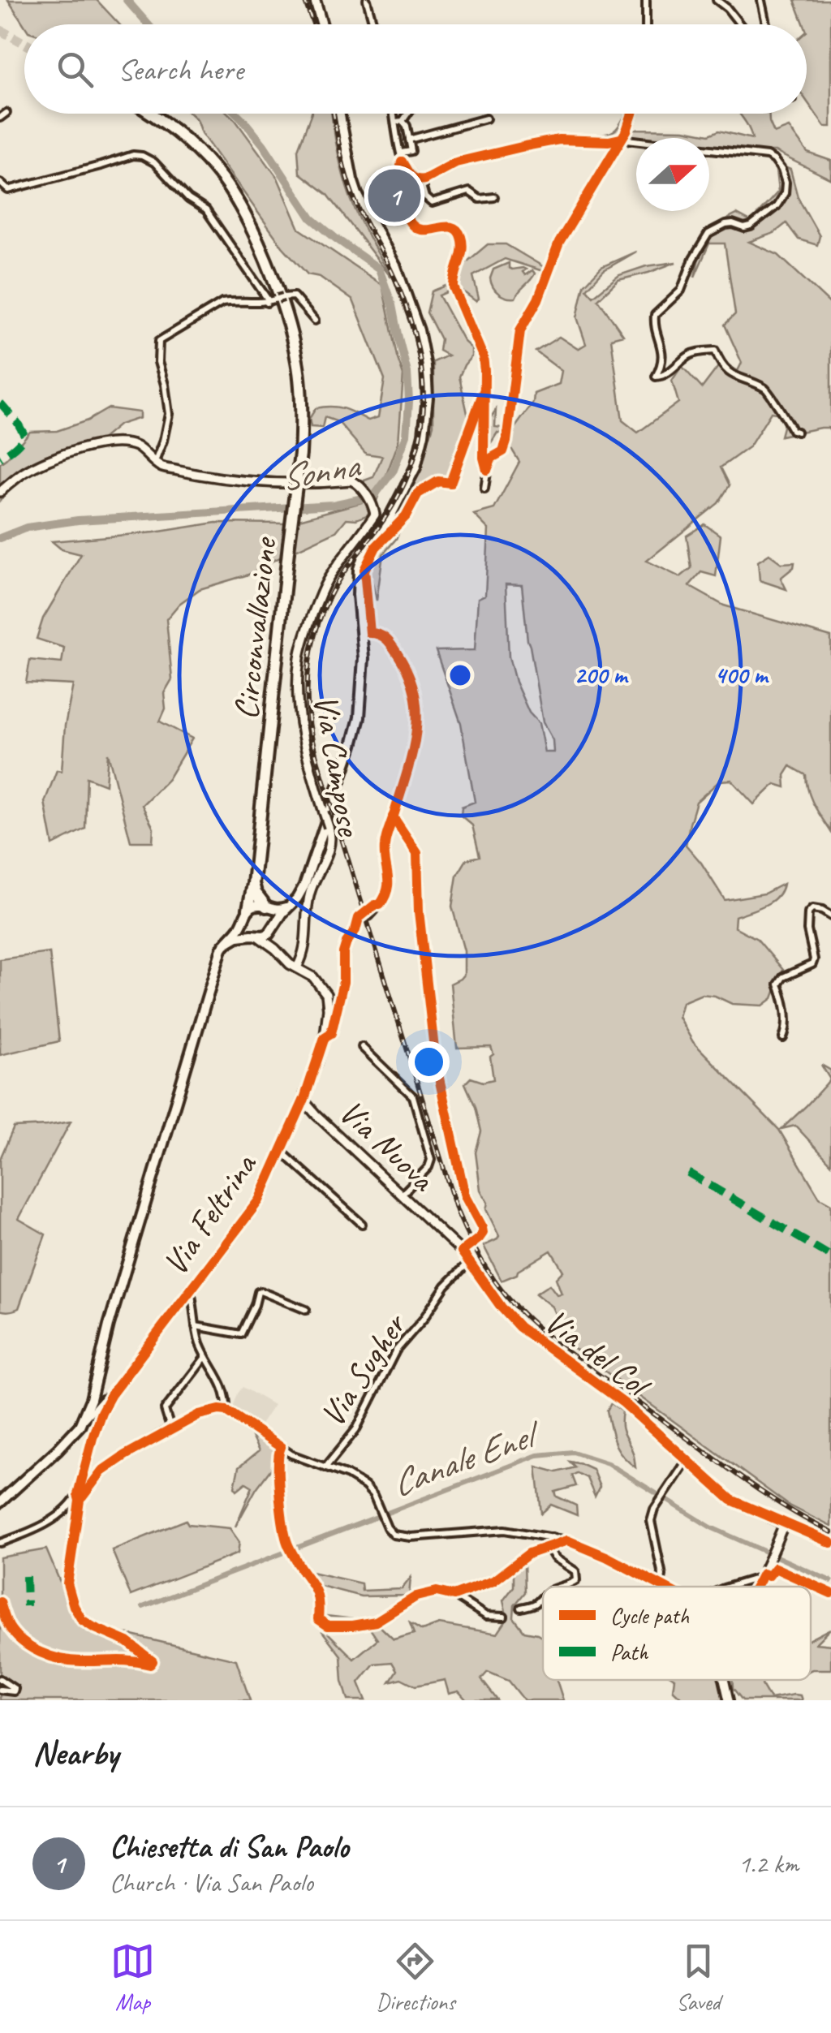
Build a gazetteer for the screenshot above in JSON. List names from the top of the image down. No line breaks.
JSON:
{"streets":{"highway":["Circonvallazione"],"main road":["Via Feltrina"],"street":["Via Campose","Via Nuova","Via del Col","Via Sugher"]},"crossings":[["Circonvallazione","Via Feltrina"],["Via Campose","Via Feltrina"],["Via Nuova","Via Feltrina"],["Via Nuova","Via del Col"],["Via Nuova","Via Sugher"],["Via del Col","Via Sugher"]],"water":["Sonna","Canale Enel"],"legend":["Cycle path","Path"],"north":"right","page":{"search":"Search here","pins":"1","heading":"Nearby","list":[{"mark":"1","name":"Chiesetta di San Paolo","note":"Church · Via San Paolo","value":"1.2 km"}],"nav":["Map","Directions","Saved"]},"rings":["200 m","400 m"]}
